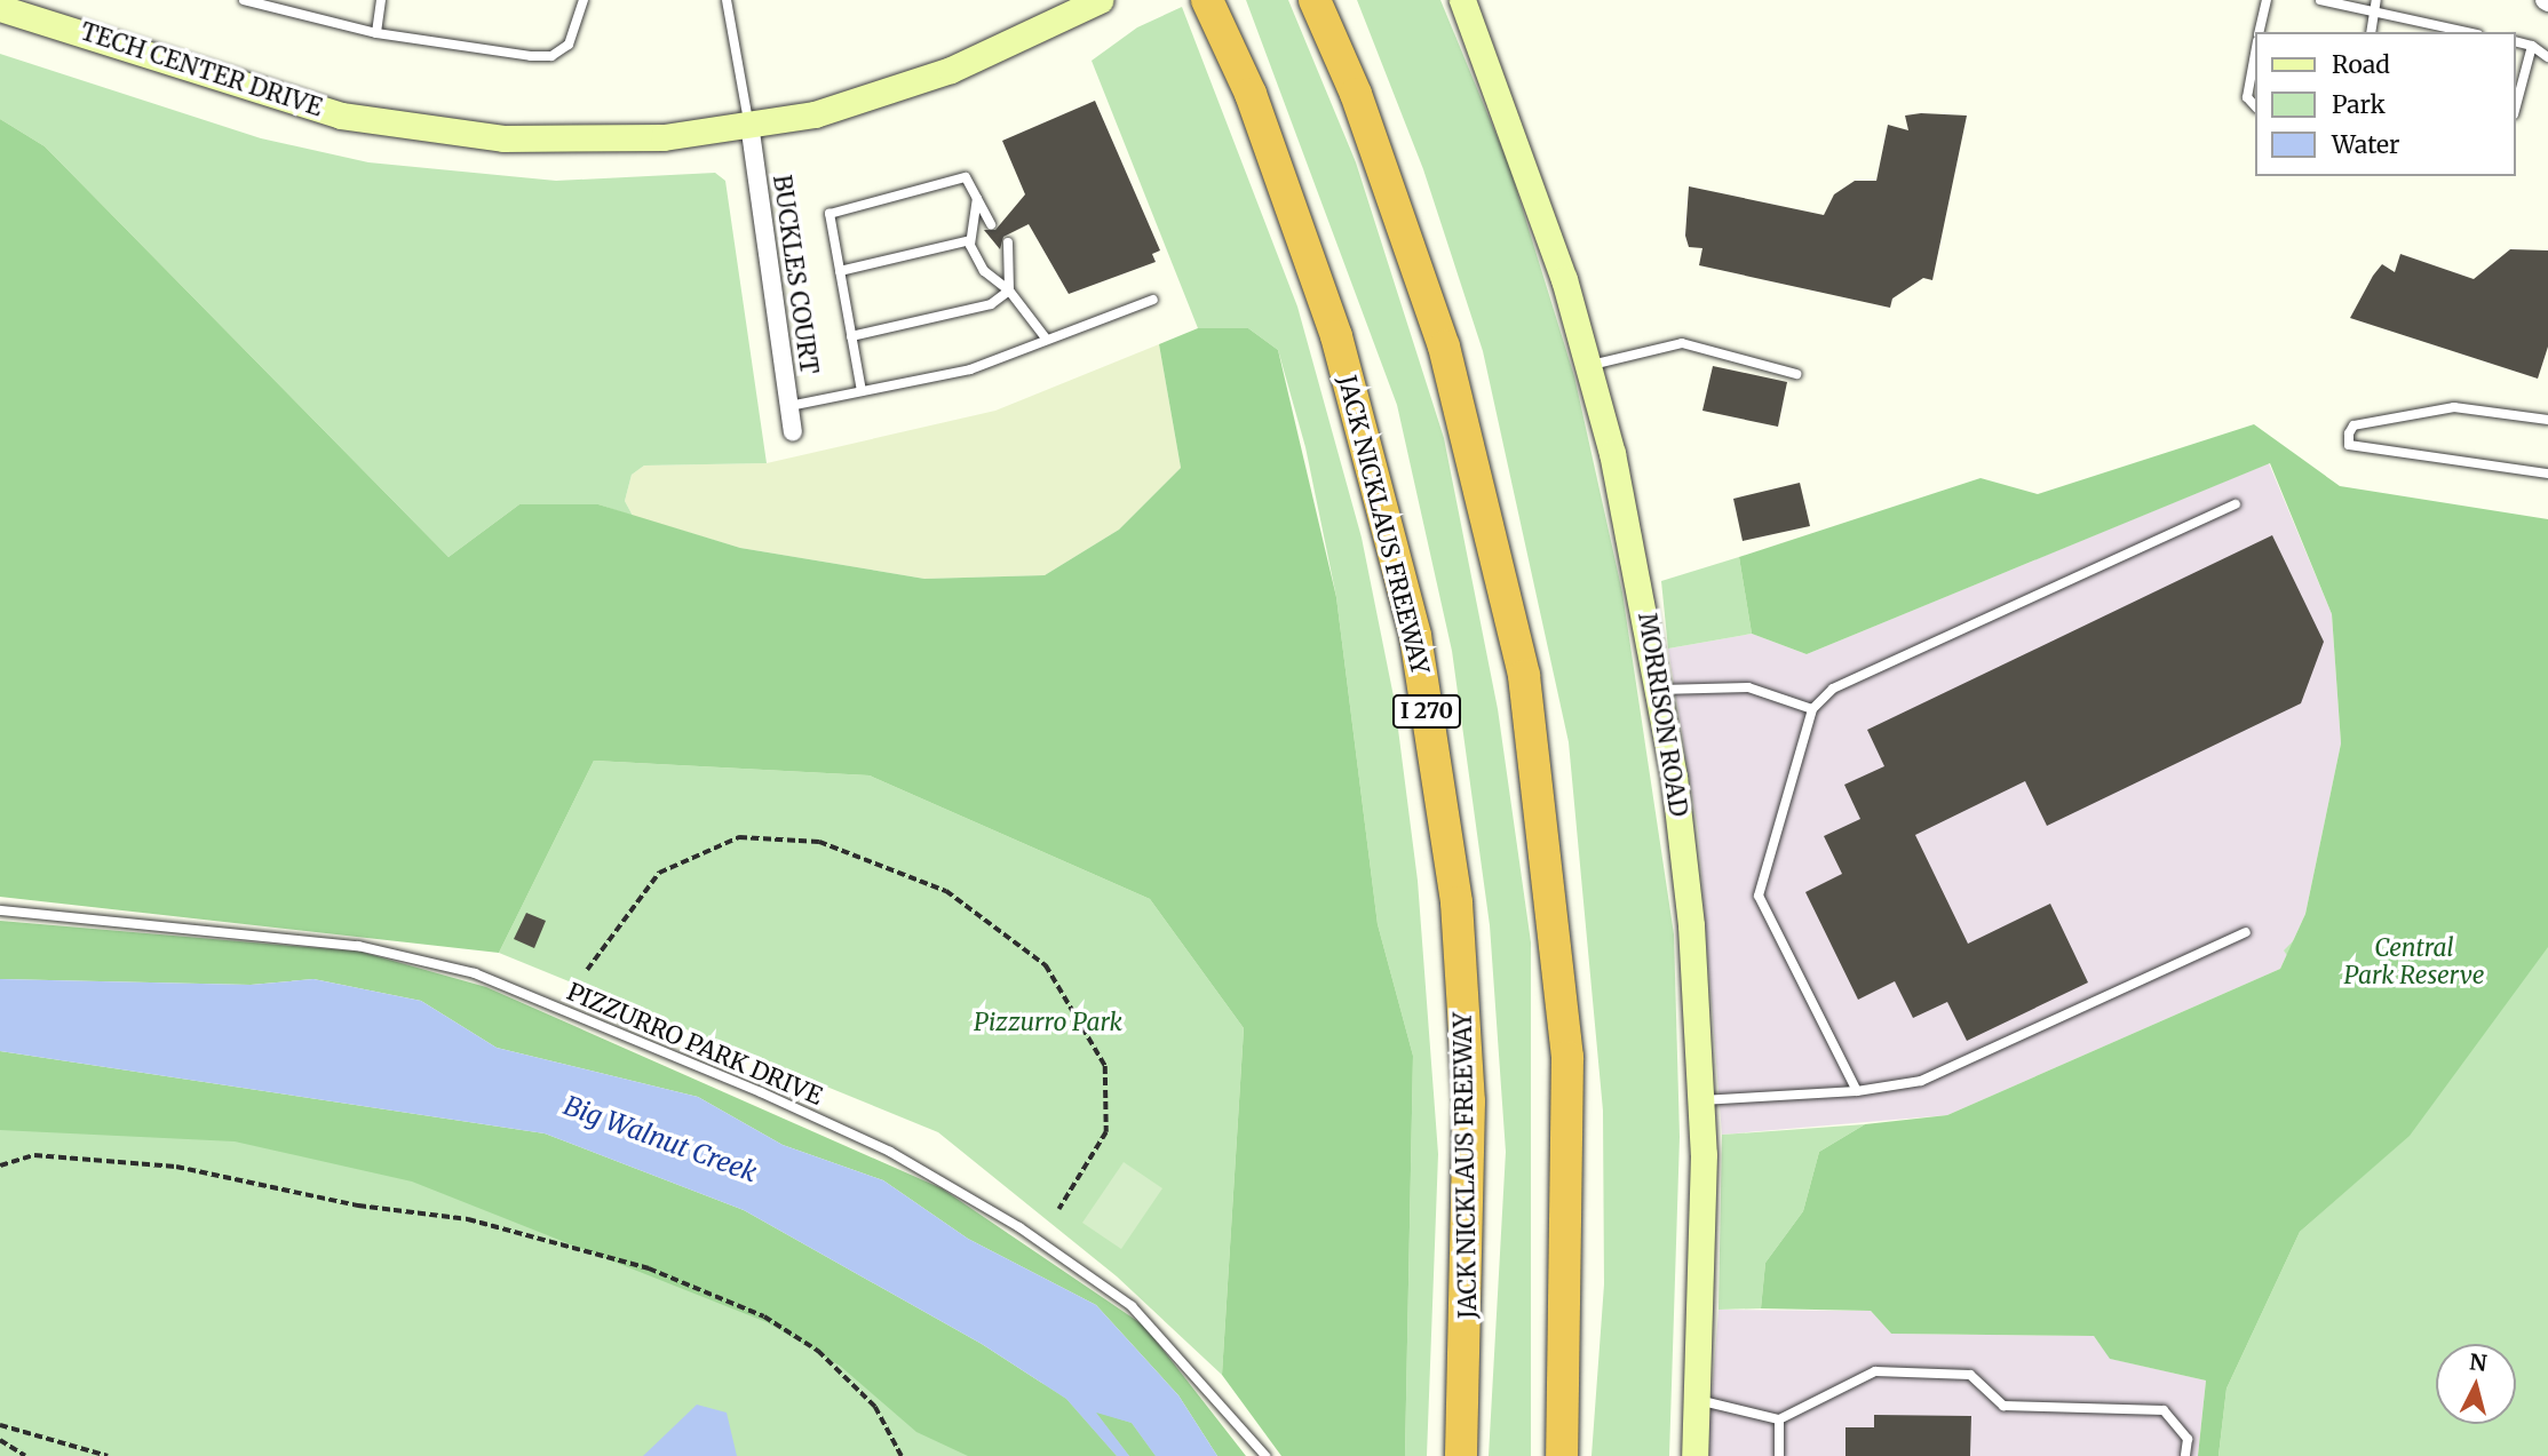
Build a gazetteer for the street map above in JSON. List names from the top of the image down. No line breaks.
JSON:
{"streets":{"highway":["JACK NICKLAUS FREEWAY","I 270"],"street":["TECH CENTER DRIVE","BUCKLES COURT","MORRISON ROAD"],"lane":["PIZZURRO PARK DRIVE"]},"crossings":[["TECH CENTER DRIVE","BUCKLES COURT"]],"water":["Big Walnut Creek"],"parks":["Central Park Reserve","Pizzurro Park"],"legend":["Road","Park","Water"],"north":"top"}
